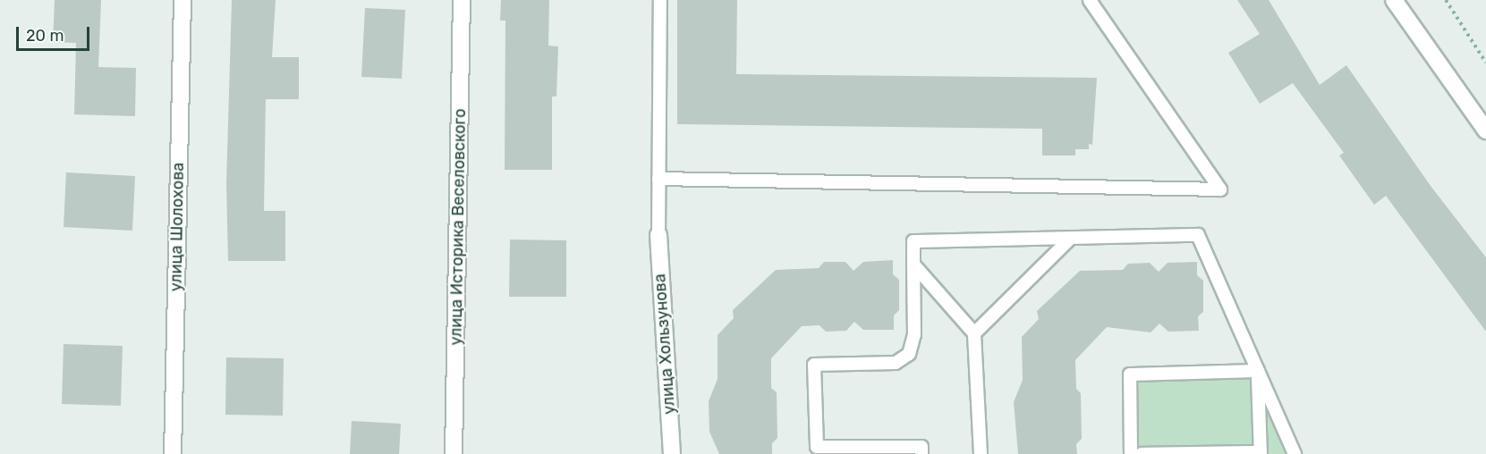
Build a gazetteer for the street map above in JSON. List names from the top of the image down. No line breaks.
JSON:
{"streets":{"street":["улица Шолохова","улица Историка Веселовского","улица Хользунова"]},"scale_bar":"20 m"}
